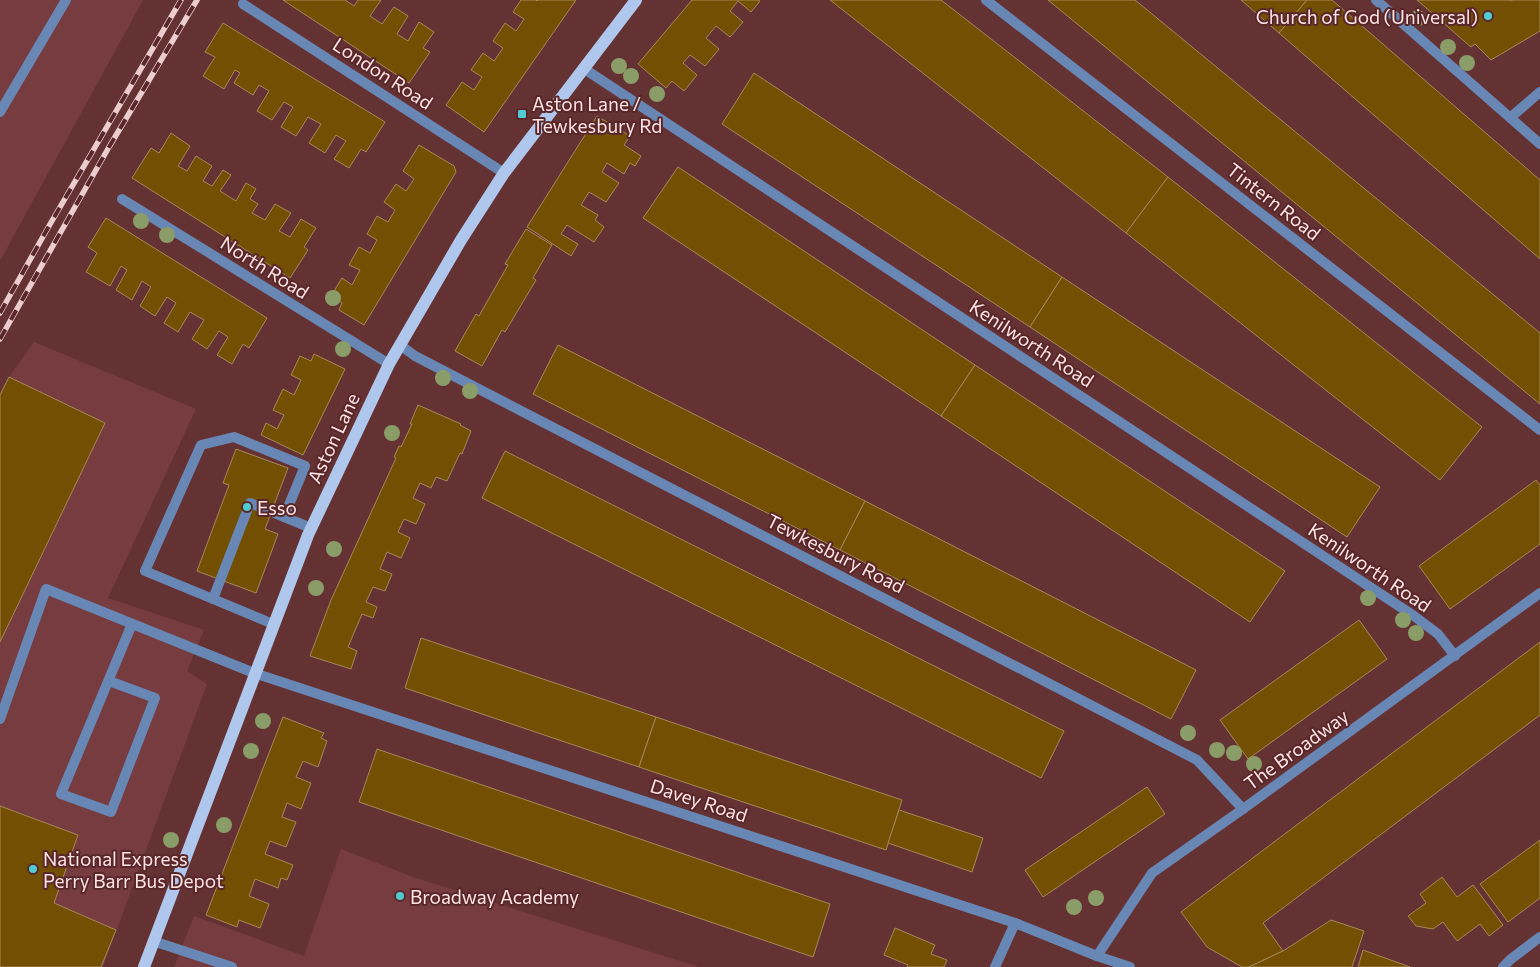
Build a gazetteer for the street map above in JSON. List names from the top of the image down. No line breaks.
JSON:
{"streets":{"main road":["Aston Lane"],"street":["London Road","Tintern Road","North Road","Kenilworth Road","Tewkesbury Road","The Broadway","Davey Road"]},"crossings":[["London Road","Aston Lane"],["North Road","Aston Lane"],["Kenilworth Road","Aston Lane"],["Kenilworth Road","The Broadway"],["Aston Lane","Tewkesbury Road"],["Aston Lane","Davey Road"],["Tewkesbury Road","The Broadway"],["The Broadway","Davey Road"]],"places":{"other":["Church of God (Universal)","Esso","National Express Perry Barr Bus Depot","Broadway Academy"],"transit":["Aston Lane / Tewkesbury Rd"]}}
